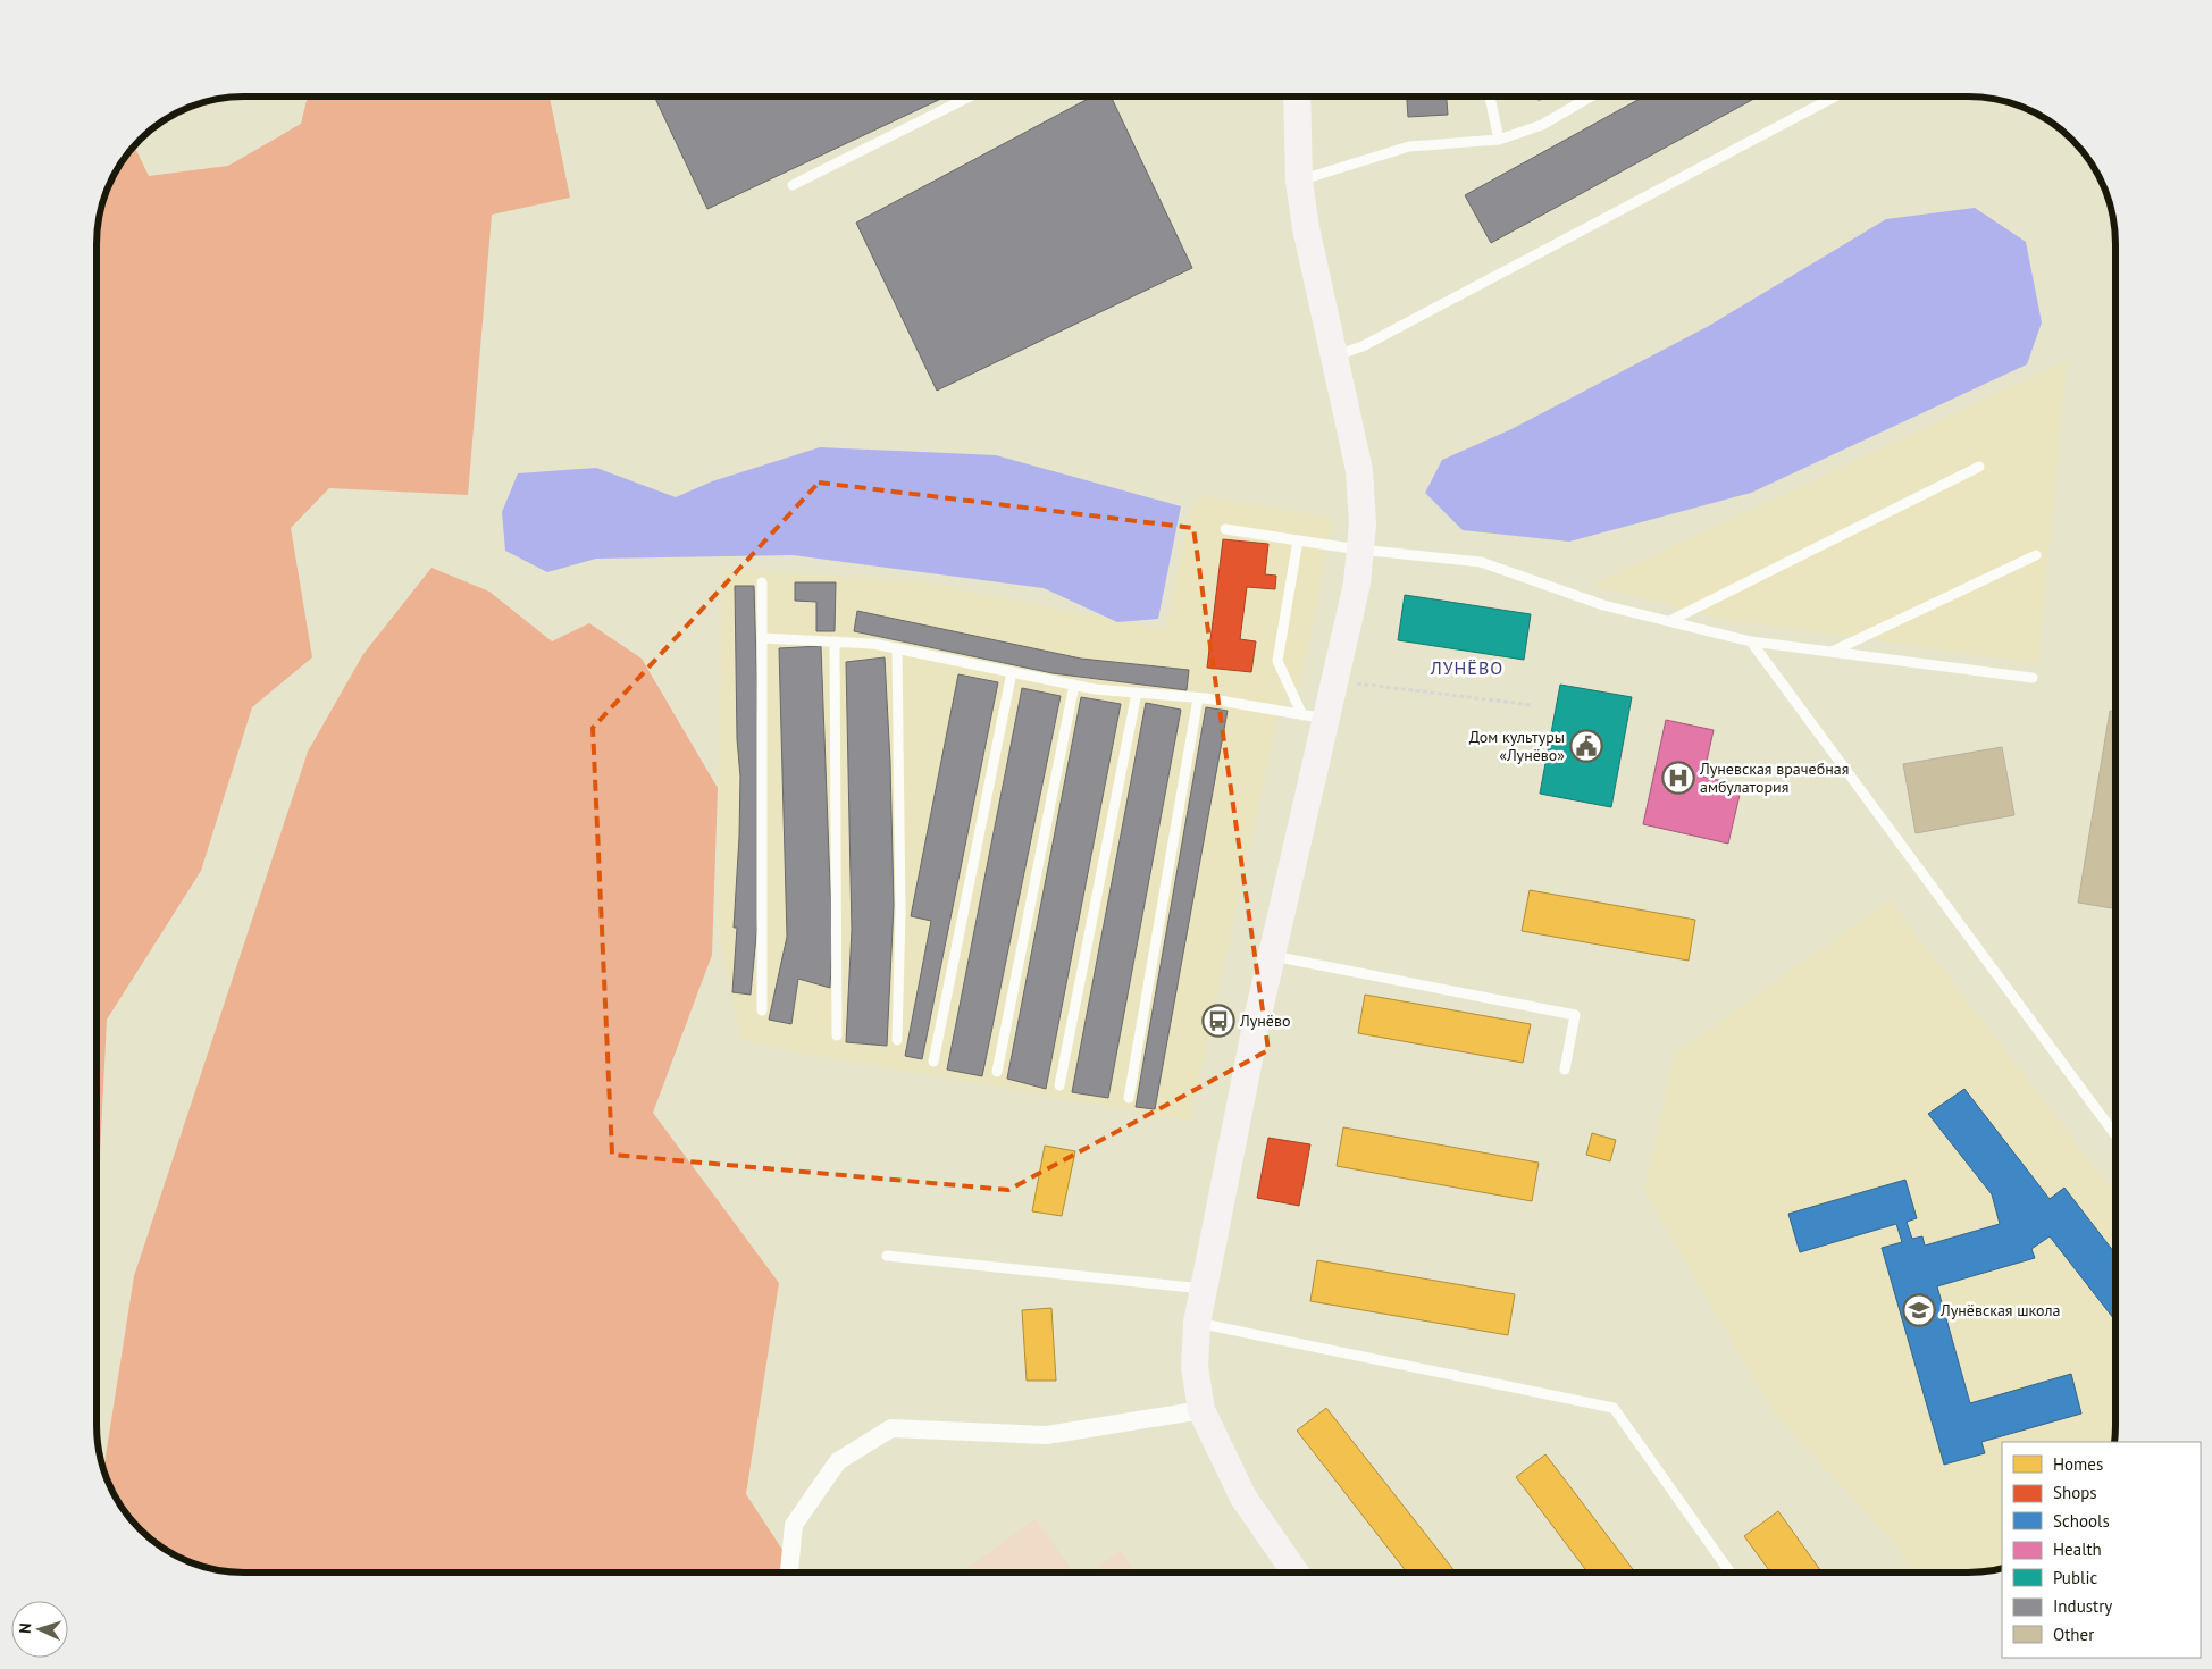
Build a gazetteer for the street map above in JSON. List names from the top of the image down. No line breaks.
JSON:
{"districts":["ЛУНЁВО"],"places":{"public building":["Дом культуры «Лунёво»"],"hospital":["Луневская врачебная амбулатория"],"bus stop":["Лунёво"],"school or university":["Лунёвская школа"]},"legend":["Homes","Shops","Schools","Health","Public","Industry","Other"],"north":"left"}
